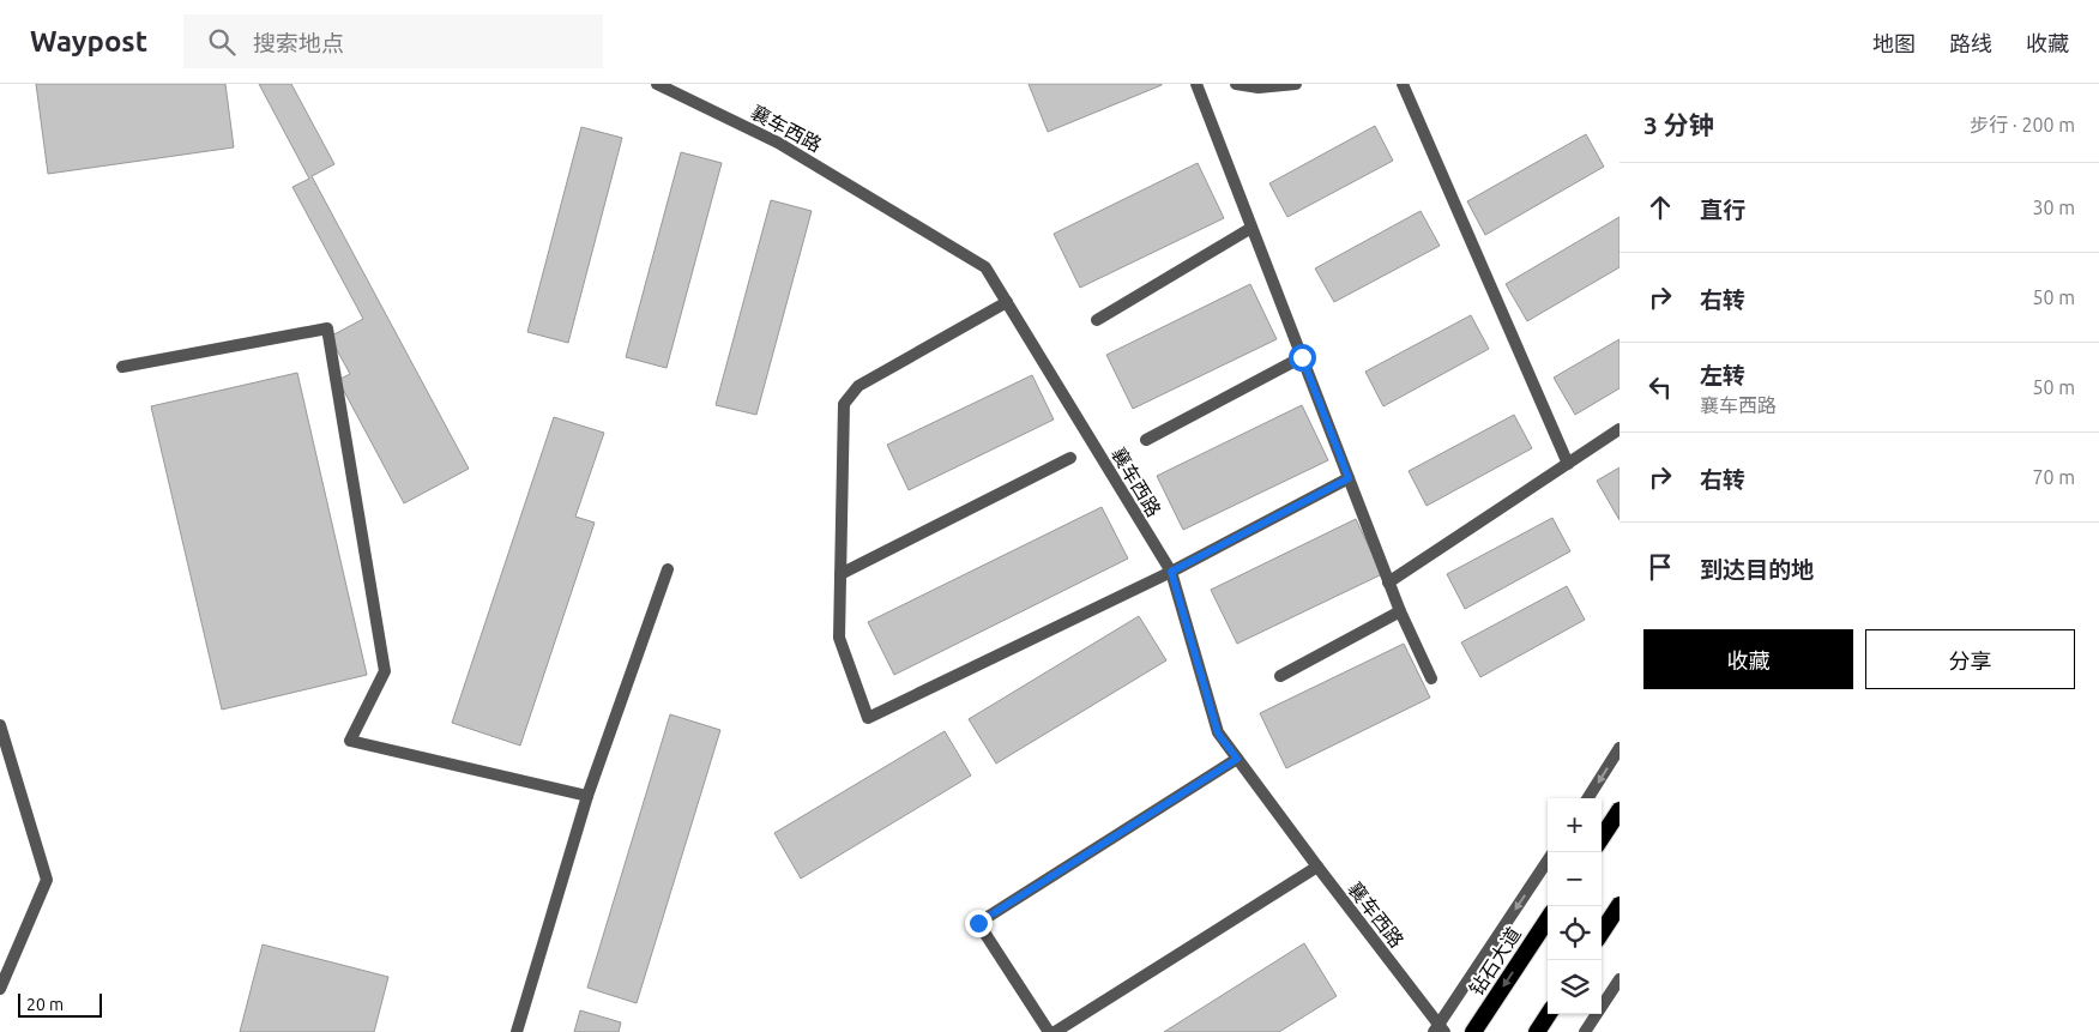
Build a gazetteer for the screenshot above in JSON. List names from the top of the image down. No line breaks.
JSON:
{"streets":{"highway":["钻石大道"],"street":["襄车西路"]},"one_way":["钻石大道"],"scale_bar":"20 m","page":{"header":"Waypost","search":"搜索地点","nav":["地图","路线","收藏"],"heading":["3 分钟","步行 · 200 m"],"list":[["直行","30 m"],["右转","50 m"],["左转","襄车西路","50 m"],["右转","70 m"],"到达目的地"],"buttons":["收藏","分享"],"map_buttons":["+","−"],"scale":"20 m"}}
